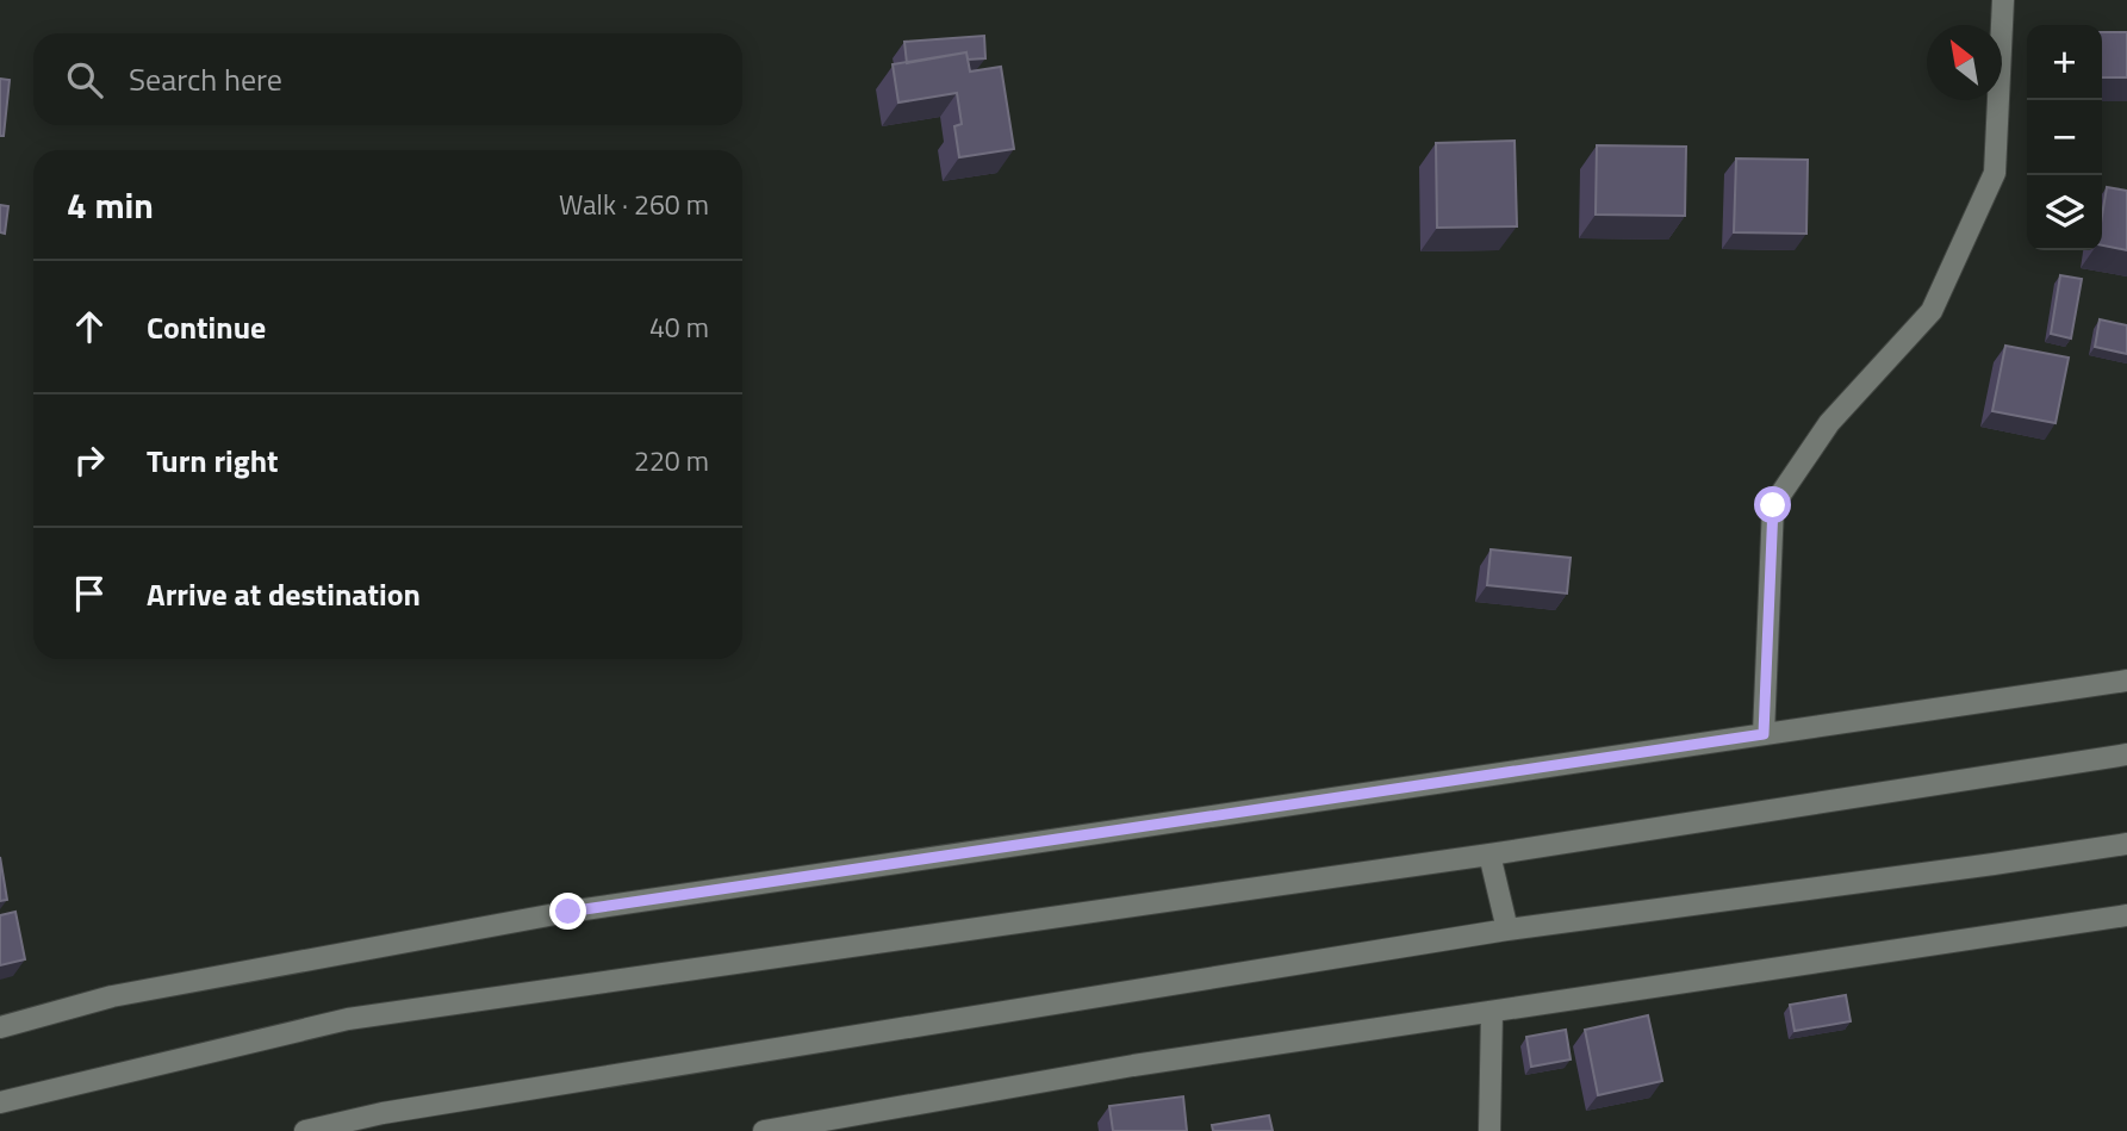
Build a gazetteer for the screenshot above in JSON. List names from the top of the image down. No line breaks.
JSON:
{"north":"top left","page":{"map_buttons":["+","−"],"search":"Search here","heading":["4 min","Walk · 260 m"],"list":[["Continue","40 m"],["Turn right","220 m"],"Arrive at destination"]}}
